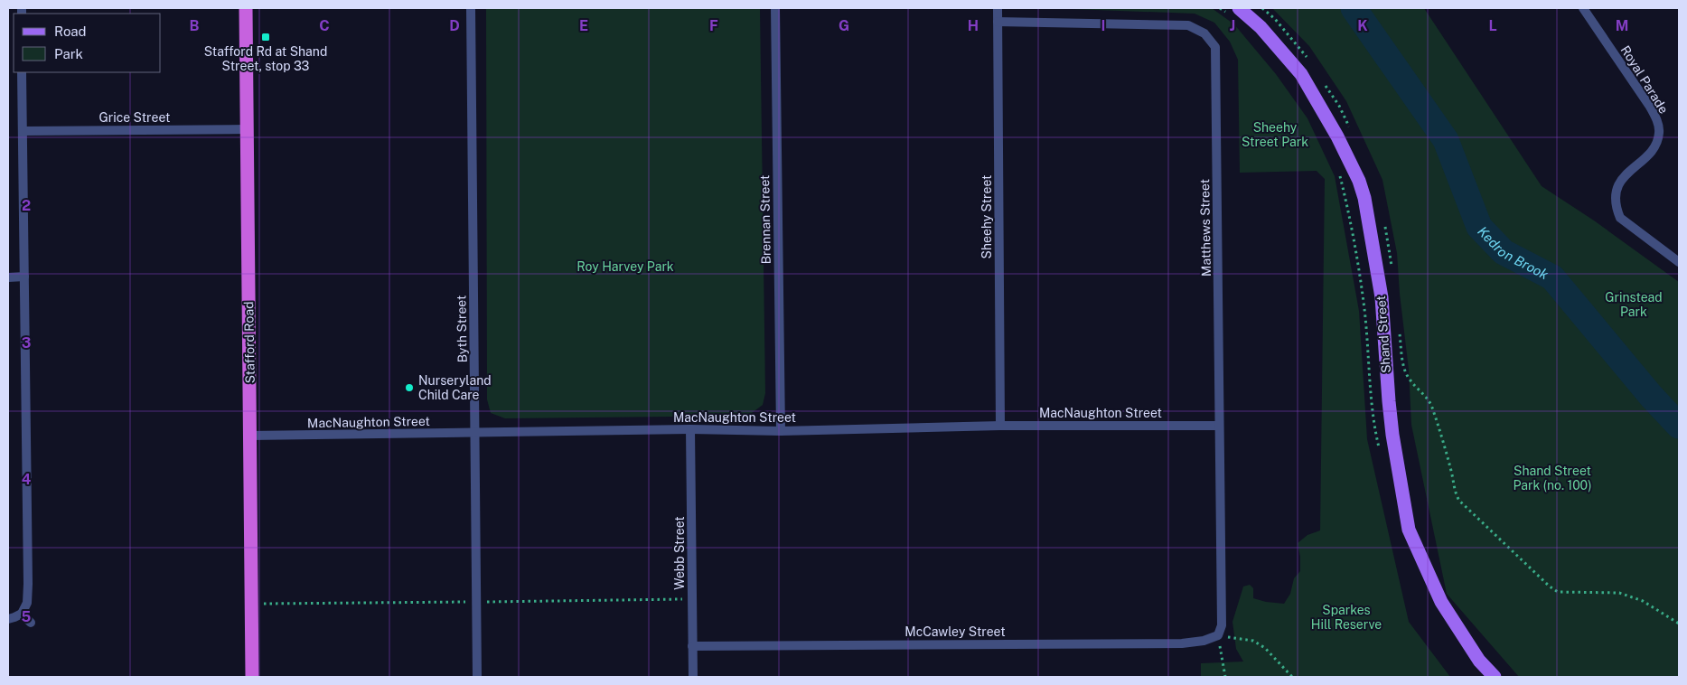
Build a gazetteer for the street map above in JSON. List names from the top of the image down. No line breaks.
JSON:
{"streets":{"highway":["Stafford Road"],"main road":["Shand Street"],"street":["Royal Parade","Grice Street","Sheehy Street","Brennan Street","Matthews Street","Byth Street","MacNaughton Street","Webb Street","McCawley Street"]},"crossings":[["Grice Street","Stafford Road"],["Sheehy Street","Matthews Street"],["Sheehy Street","MacNaughton Street"],["Brennan Street","MacNaughton Street"],["Matthews Street","MacNaughton Street"],["Matthews Street","McCawley Street"],["Byth Street","MacNaughton Street"],["Stafford Road","MacNaughton Street"],["MacNaughton Street","Webb Street"],["Webb Street","McCawley Street"]],"water":["Kedron Brook"],"parks":["Sheehy Street Park","Roy Harvey Park","Grinstead Park","Shand Street Park (no. 100)","Sparkes Hill Reserve"],"places":{"transit":["Stafford Rd at Shand Street, stop 33"],"other":["Nurseryland Child Care"]},"legend":["Road","Park"],"grid":{"columns":["B","C","D","E","F","G","H","I","J","K","L","M"],"rows":["2","3","4","5"]}}
